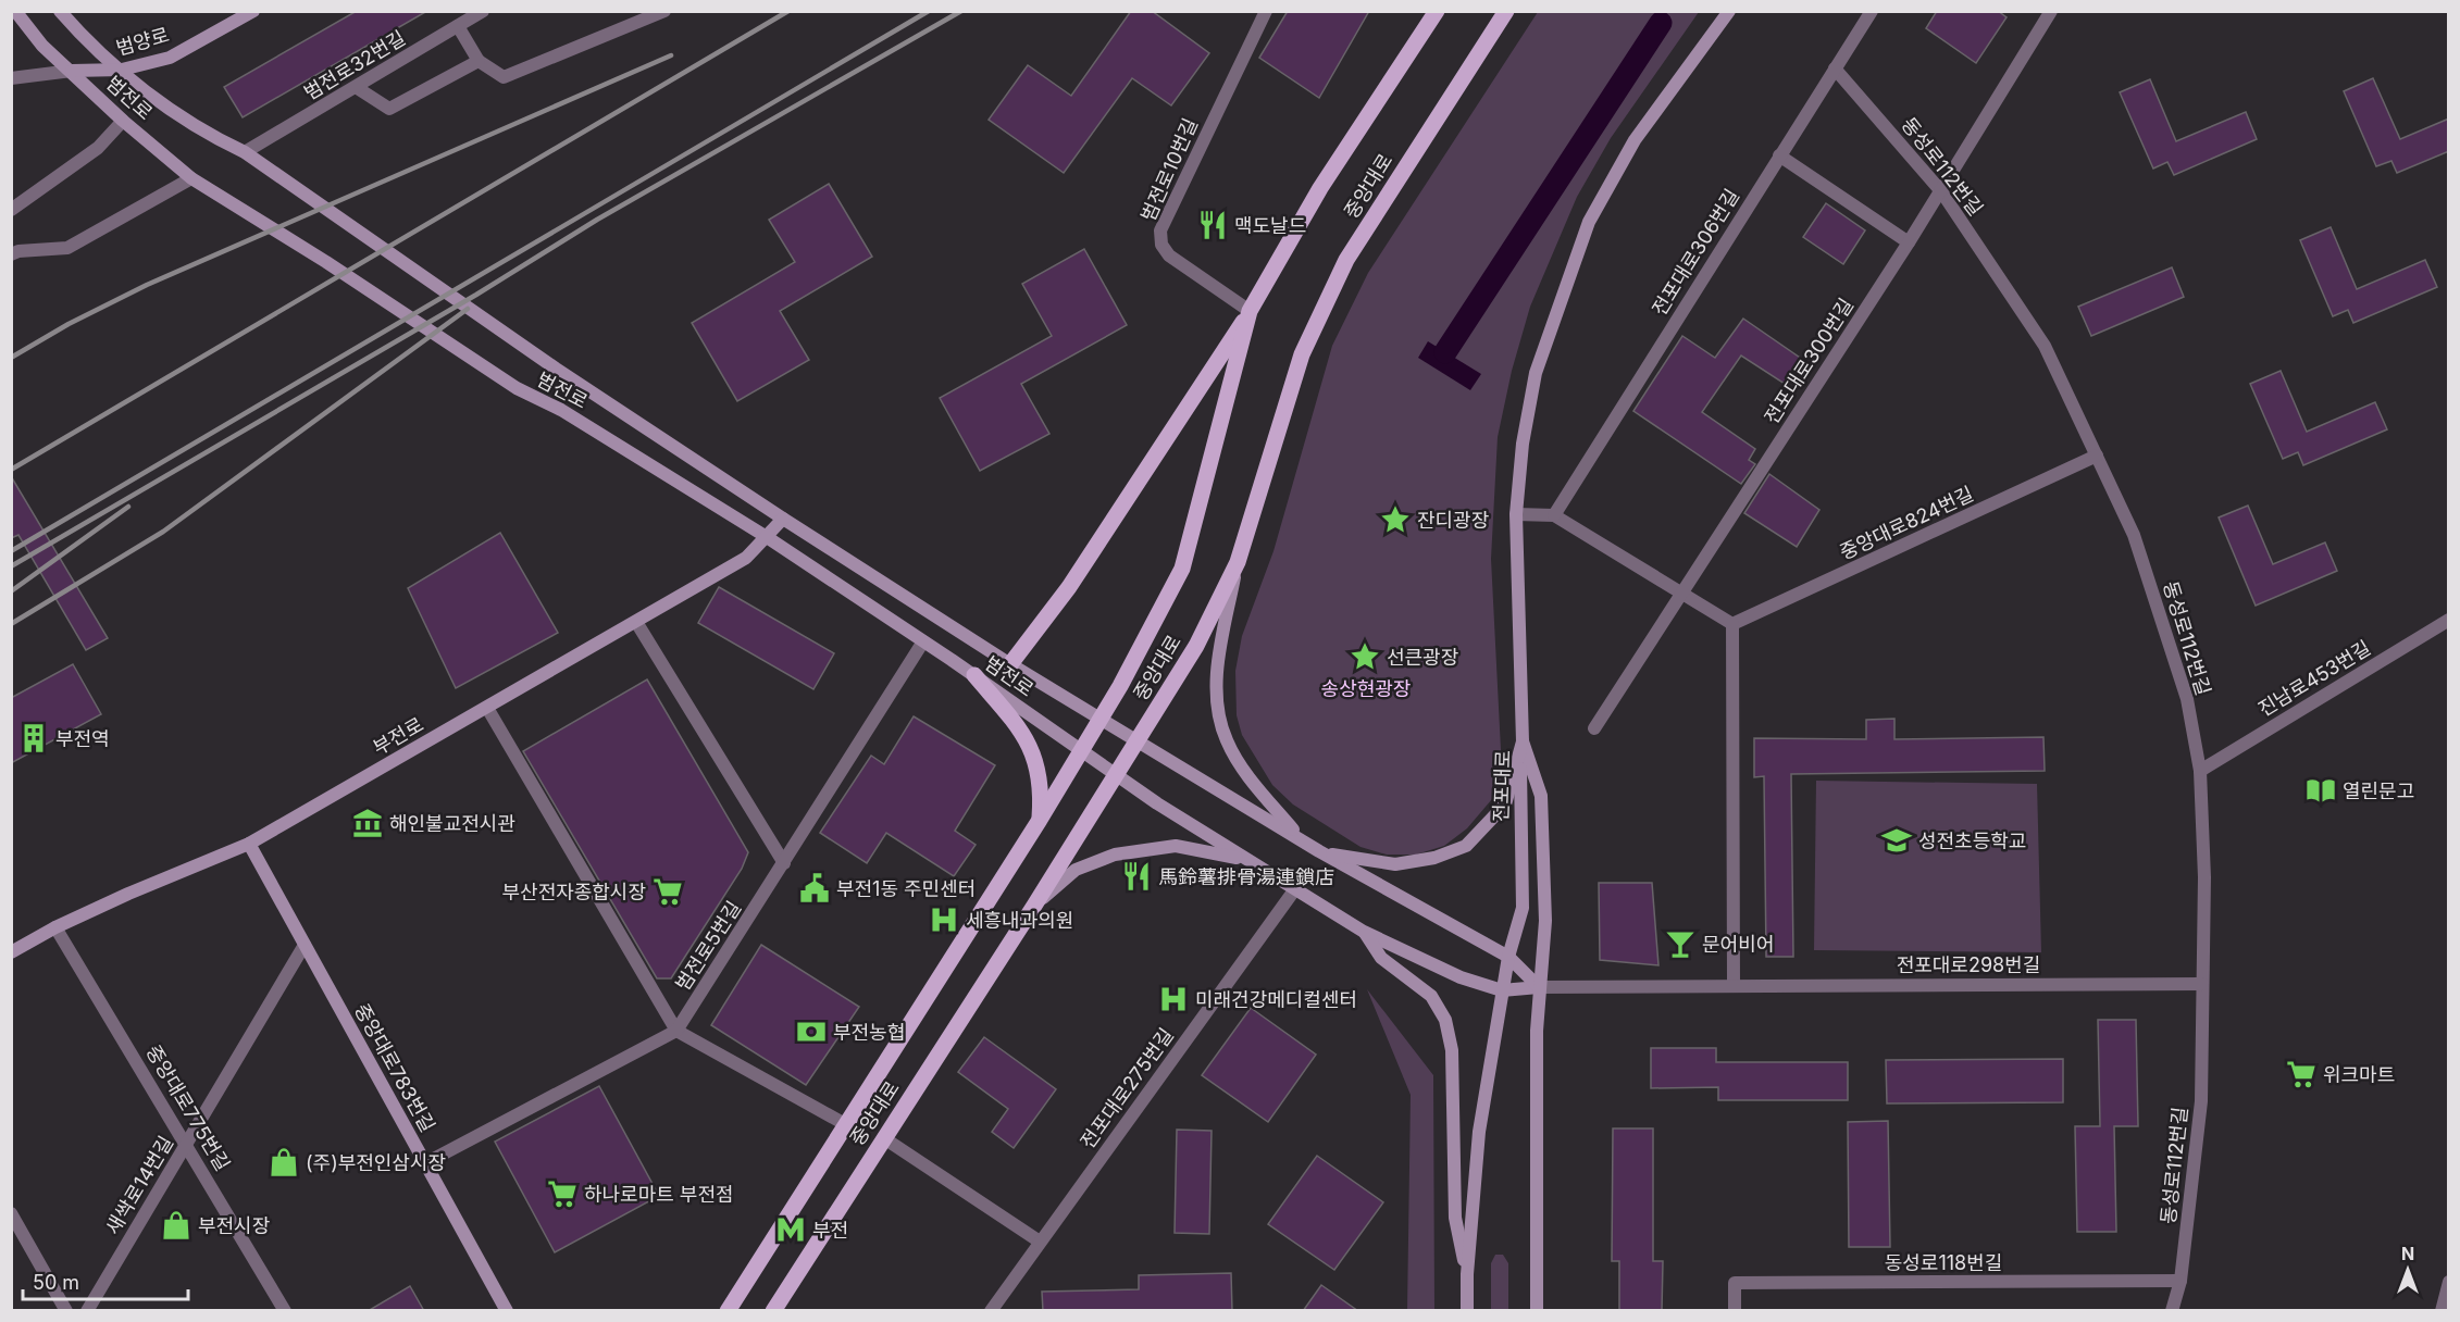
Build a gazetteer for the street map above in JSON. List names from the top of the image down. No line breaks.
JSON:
{"streets":{"main road":["범양로","범전로","중앙대로","부전로","전포대로","중앙대로783번길"],"street":["범전로32번길","동성로112번길","범전로10번길","전포대로306번길","전포대로300번길","중앙대로824번길","진남로453번길","범전로5번길","전포대로298번길","전포대로275번길","중앙대로775번길","새싹로14번길","동성로118번길"]},"crossings":[["범양로","범전로"],["범전로32번길","범전로"],["범전로","중앙대로"],["범전로","부전로"],["범전로","범전로5번길"],["동성로112번길","전포대로306번길"],["동성로112번길","전포대로300번길"],["동성로112번길","중앙대로824번길"],["동성로112번길","진남로453번길"],["동성로112번길","전포대로298번길"],["동성로112번길","동성로118번길"],["범전로10번길","중앙대로"],["중앙대로","범전로5번길"],["부전로","중앙대로783번길"],["부전로","중앙대로775번길"],["전포대로","전포대로298번길"],["범전로5번길","중앙대로783번길"],["중앙대로783번길","새싹로14번길"],["중앙대로775번길","새싹로14번길"]],"parks":["송상현광장"],"places":{"restaurant":["맥도날드","馬鈴薯排骨湯連鎖店"],"place":["잔디광장","선큰광장"],"building":["부전역"],"library":["열린문고"],"museum":["해인불교전시관"],"school or university":["성전초등학교"],"public building":["부전1동 주민센터"],"supermarket":["부산전자종합시장","위크마트","하나로마트 부전점"],"hospital":["세흥내과의원","미래건강메디컬센터"],"bar":["문어비어"],"bank":["부전농협"],"shop":["(주)부전인삼시장","부전시장"],"metro station":["부전"]},"scale_bar":"50 m","north":"top"}
